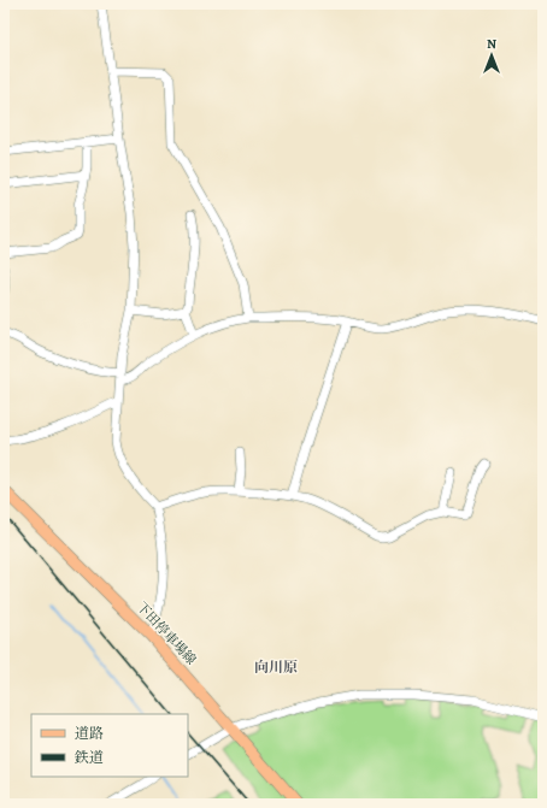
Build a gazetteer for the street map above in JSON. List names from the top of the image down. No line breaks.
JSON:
{"streets":{"main road":["下田停車場線"]},"districts":["向川原"],"legend":["道路","鉄道"],"north":"top"}
